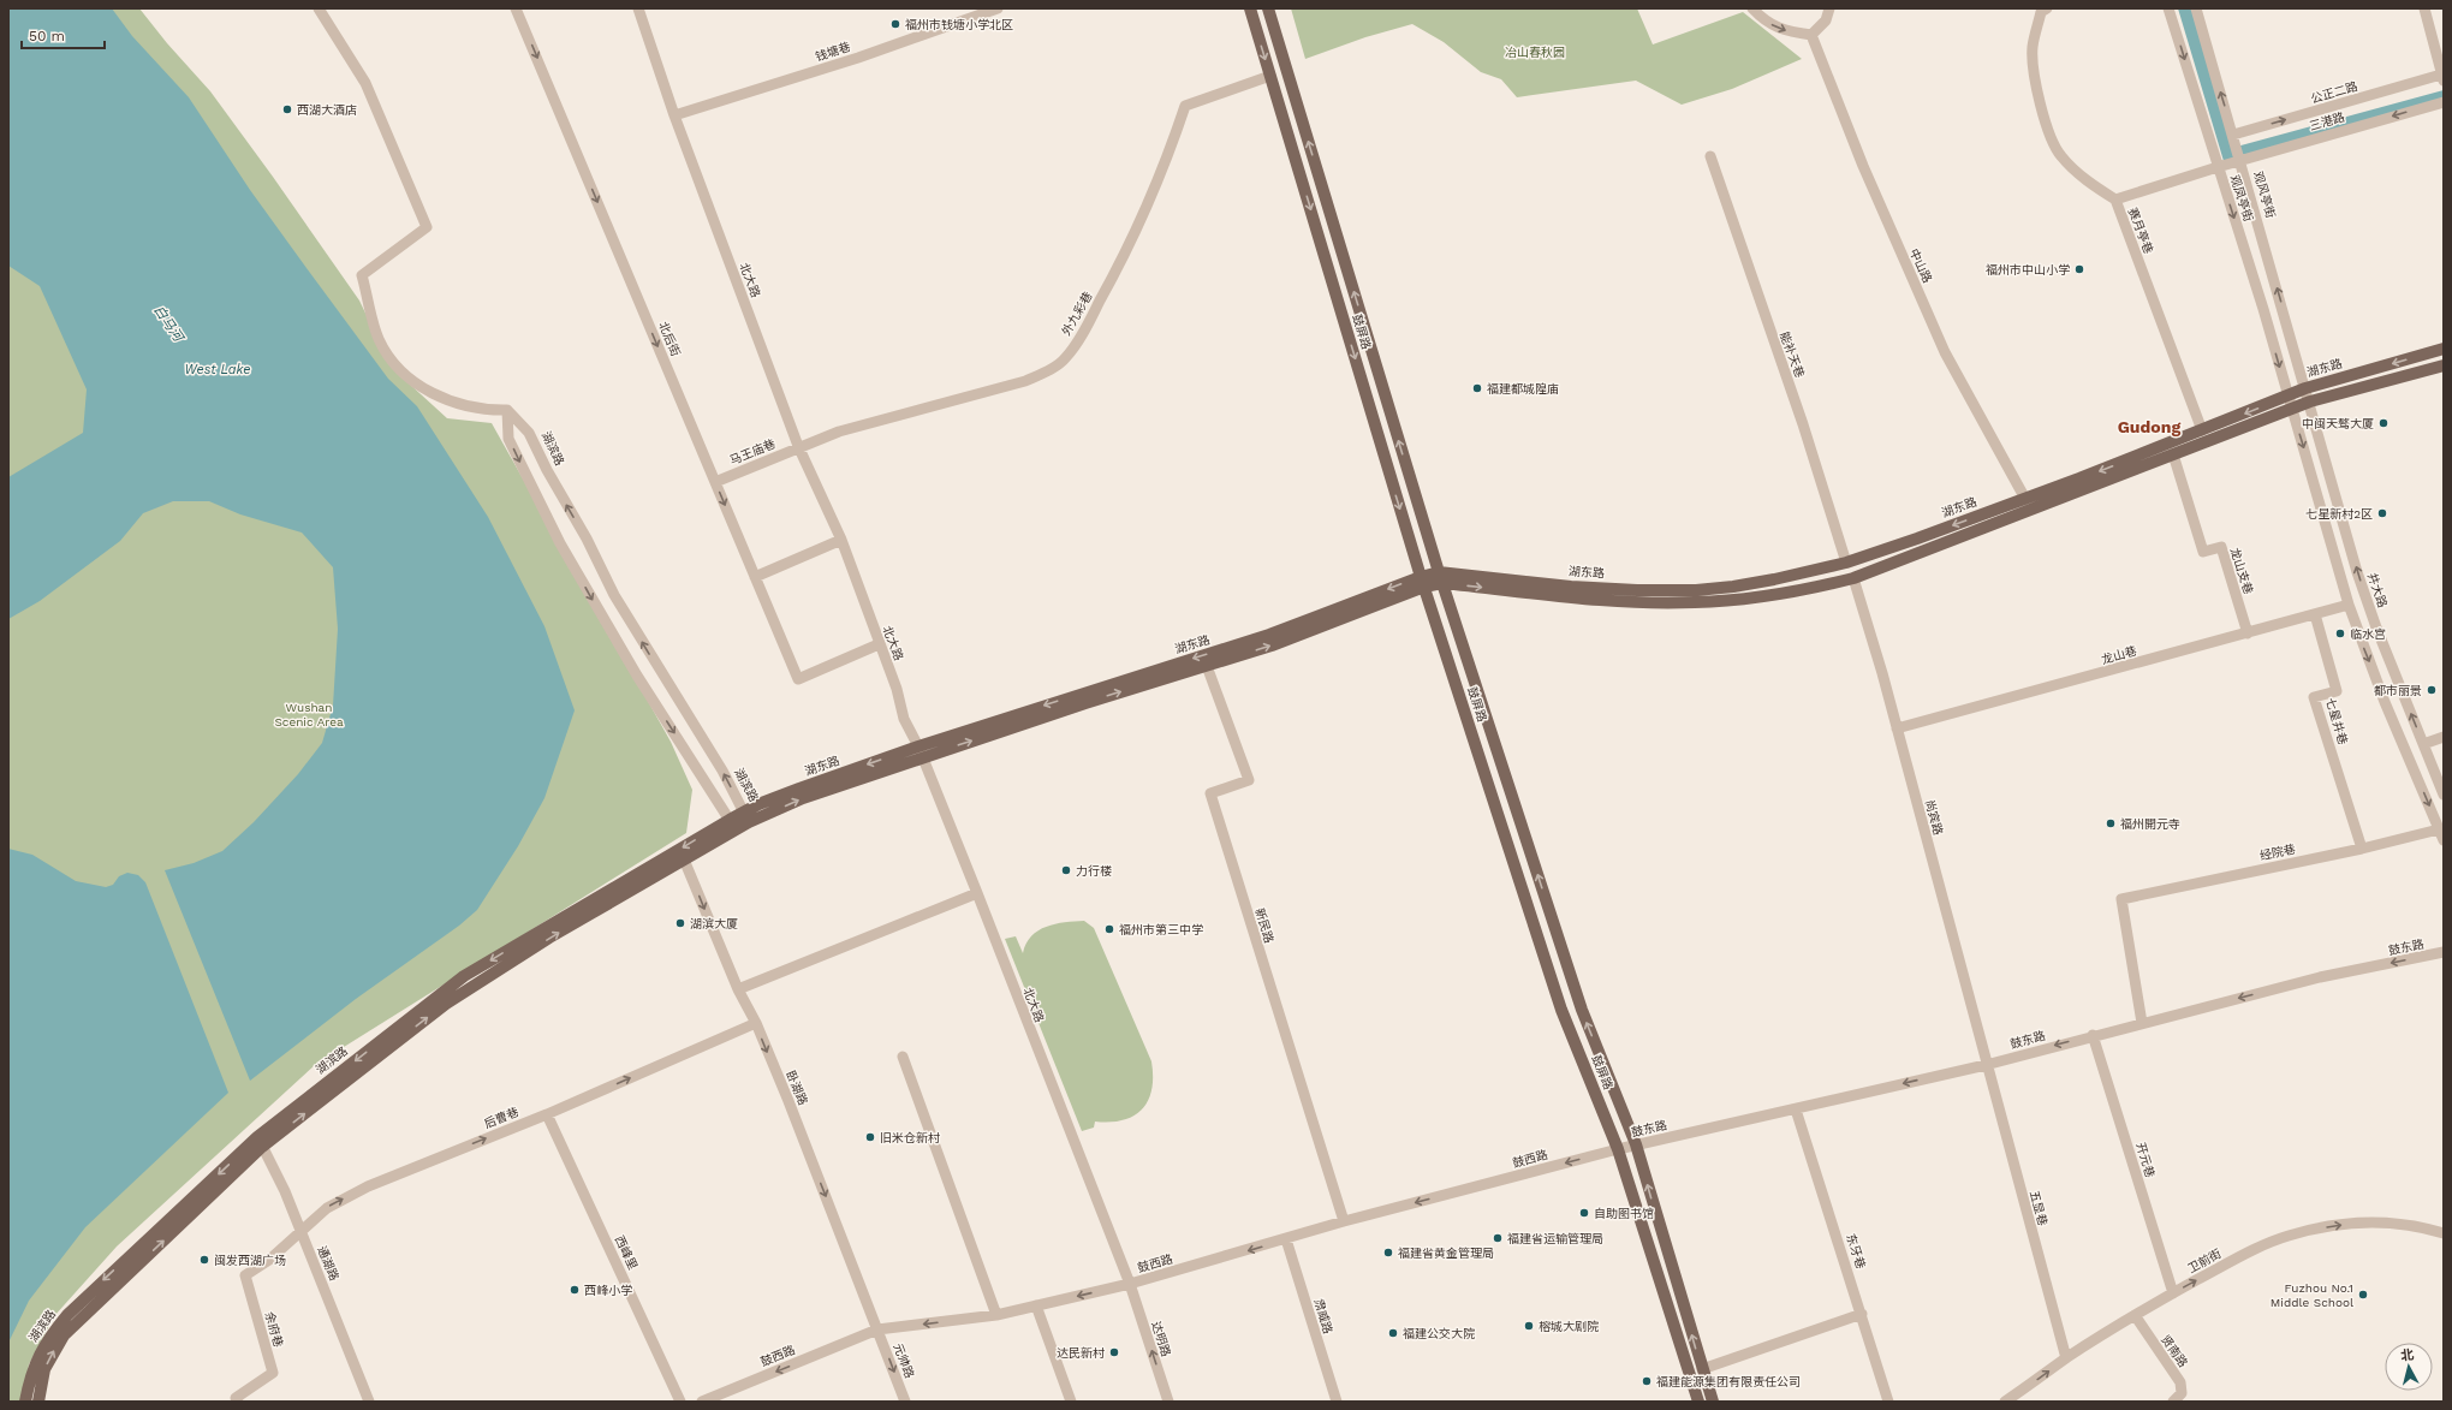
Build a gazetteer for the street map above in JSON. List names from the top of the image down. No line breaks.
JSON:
{"streets":{"main road":["鼓屏路","湖东路","湖滨路"],"street":["钱塘巷","公正二路","三港路","观风亭街","观凤亭街","赛月亭巷","中山路","北大路","外九彩巷","北后街","能补天巷","马王庙巷","龙山支巷","井大路","龙山巷","七星井巷","尚宾路","经院巷","新民路","鼓东路","卧湖路","后曹巷","鼓西路","开元巷","五显巷","东牙巷","西峰里","卫前街","通湖路","肃威路","余府巷","达明路","贤南路","元帅路"]},"crossings":[["钱塘巷","北大路"],["公正二路","观风亭街"],["三港路","观风亭街"],["三港路","观凤亭街"],["三港路","赛月亭巷"],["观风亭街","湖东路"],["观风亭街","井大路"],["观凤亭街","湖东路"],["观凤亭街","龙山巷"],["观凤亭街","经院巷"],["赛月亭巷","湖东路"],["中山路","湖东路"],["北大路","外九彩巷"],["北大路","北后街"],["北大路","湖东路"],["北大路","马王庙巷"],["北大路","鼓西路"],["北大路","达明路"],["外九彩巷","鼓屏路"],["外九彩巷","马王庙巷"],["鼓屏路","湖东路"],["鼓屏路","鼓东路"],["鼓屏路","鼓西路"],["北后街","马王庙巷"],["能补天巷","湖东路"],["湖东路","湖滨路"],["湖东路","龙山支巷"],["湖东路","井大路"],["湖东路","尚宾路"],["湖东路","新民路"],["湖滨路","卧湖路"],["湖滨路","通湖路"],["龙山支巷","龙山巷"],["龙山巷","七星井巷"],["龙山巷","尚宾路"],["七星井巷","经院巷"],["尚宾路","鼓东路"],["尚宾路","五显巷"],["经院巷","鼓东路"],["新民路","鼓西路"],["鼓东路","鼓西路"],["鼓东路","开元巷"],["鼓东路","五显巷"],["鼓东路","东牙巷"],["卧湖路","后曹巷"],["卧湖路","鼓西路"],["卧湖路","元帅路"],["后曹巷","西峰里"],["后曹巷","通湖路"],["后曹巷","余府巷"],["鼓西路","肃威路"],["鼓西路","达明路"],["鼓西路","元帅路"],["开元巷","卫前街"],["五显巷","卫前街"],["卫前街","贤南路"]],"one_way":["公正二路","三港路","观风亭街","观凤亭街","北后街","井大路","鼓东路","卧湖路","后曹巷","鼓西路","卫前街","元帅路"],"districts":["Gudong"],"water":["白马河","West Lake"],"parks":["冶山春秋园","Wushan Scenic Area"],"places":["福州市钱塘小学北区","西湖大酒店","福州市中山小学","福建都城隍庙","中闽天骜大厦","七星新村2区","临水宫","都市丽景","福州開元寺","力行楼","湖滨大厦","福州市第三中学","旧米仓新村","自助图书馆","福建省运输管理局","福建省黄金管理局","闽发西湖广场","西峰小学","Fuzhou No.1 Middle School","榕城大剧院","福建公交大院","达民新村","福建能源集团有限责任公司"],"scale_bar":"50 m","north":"top"}
